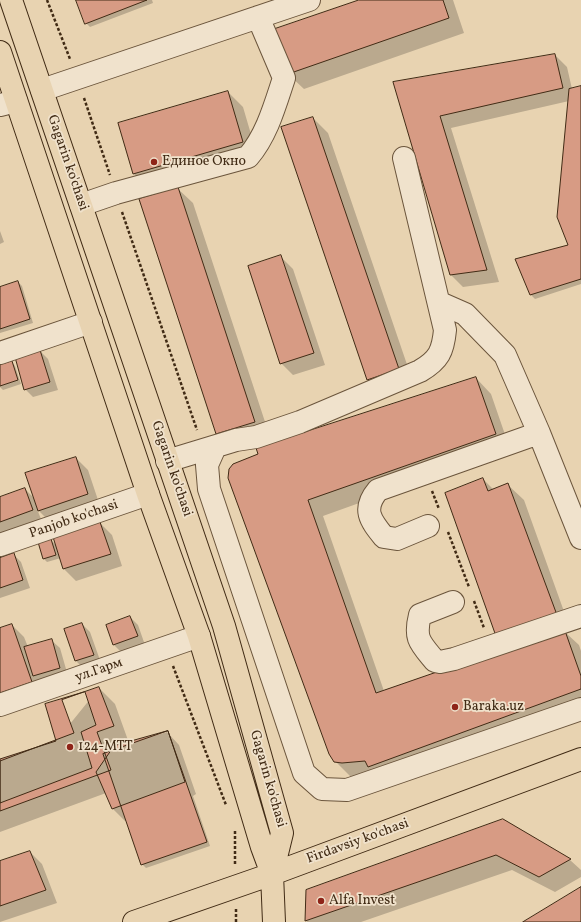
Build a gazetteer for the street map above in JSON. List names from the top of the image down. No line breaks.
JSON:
{"streets":{"main road":["Gagarin ko'chasi","Firdavsiy ko'chasi"],"street":["Panjob ko'chasi","ул.Гарм"]},"crossings":[["Gagarin ko'chasi","Panjob ko'chasi"],["Gagarin ko'chasi","ул.Гарм"],["Gagarin ko'chasi","Firdavsiy ko'chasi"]],"places":["Единое Окно","Baraka.uz","124-MTT","Alfa Invest"]}
